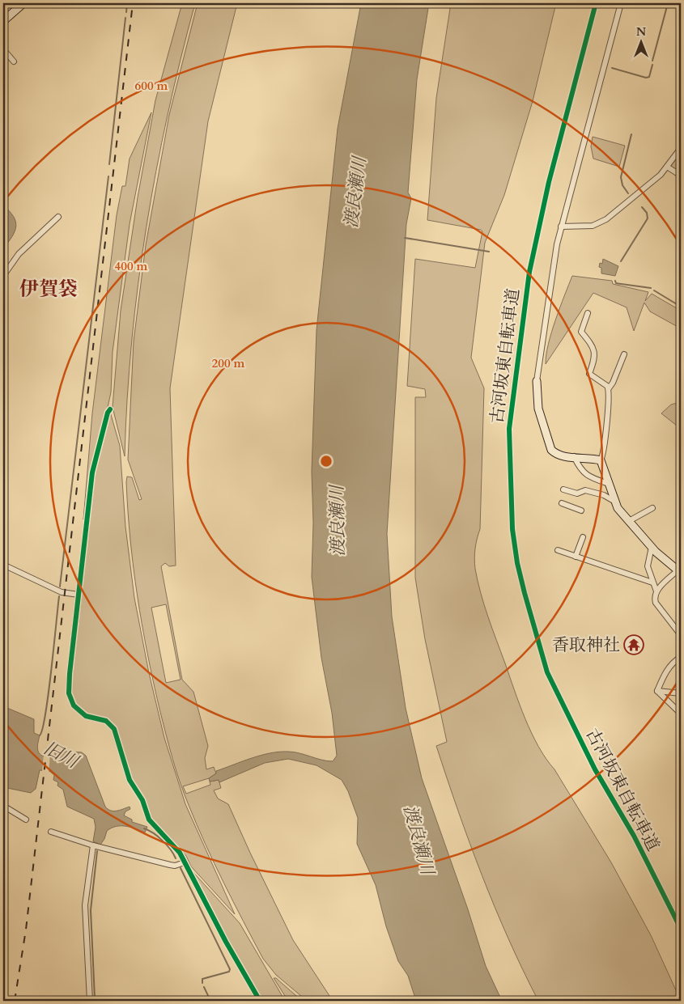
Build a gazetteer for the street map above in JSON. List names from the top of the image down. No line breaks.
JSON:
{"streets":{"cycle path":["古河坂東自転車道"]},"districts":["伊賀袋"],"water":["渡良瀬川","旧川"],"places":{"temple":["香取神社"]},"north":"top","rings":["600 m","400 m","200 m"]}
